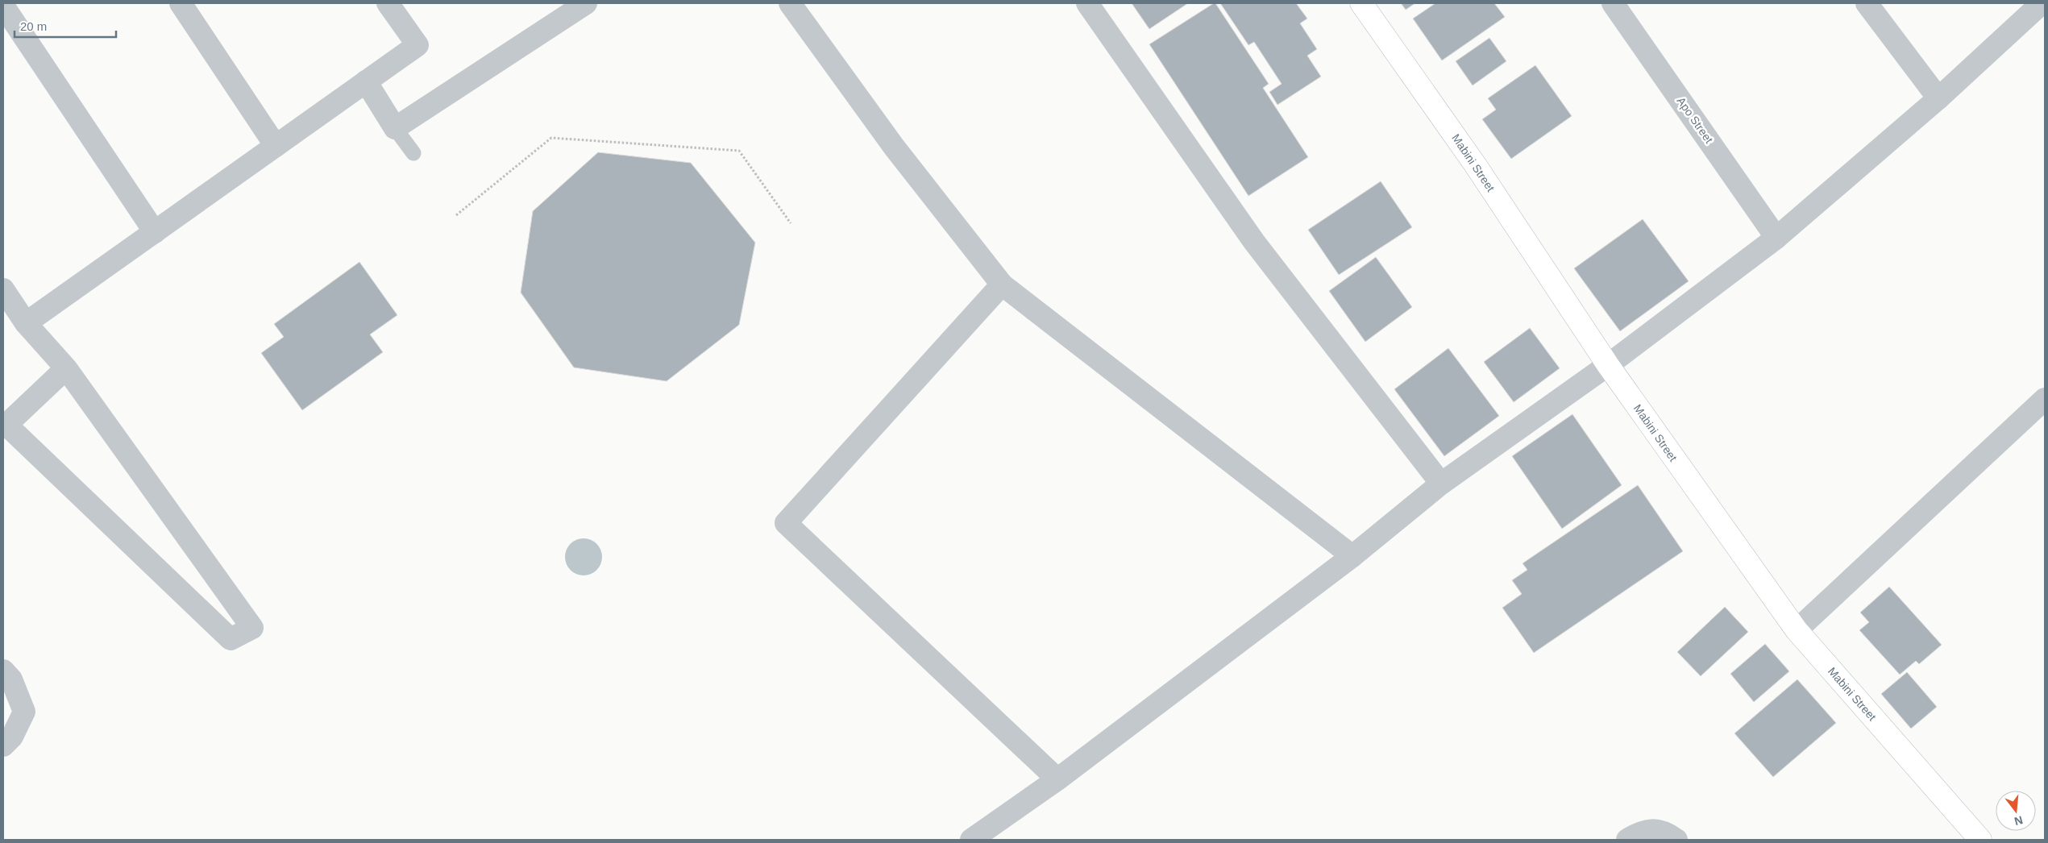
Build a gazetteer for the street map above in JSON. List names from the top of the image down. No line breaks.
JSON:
{"streets":{"main road":["Mabini Street"],"street":["Apo Street"]},"scale_bar":"20 m","north":"bottom"}
